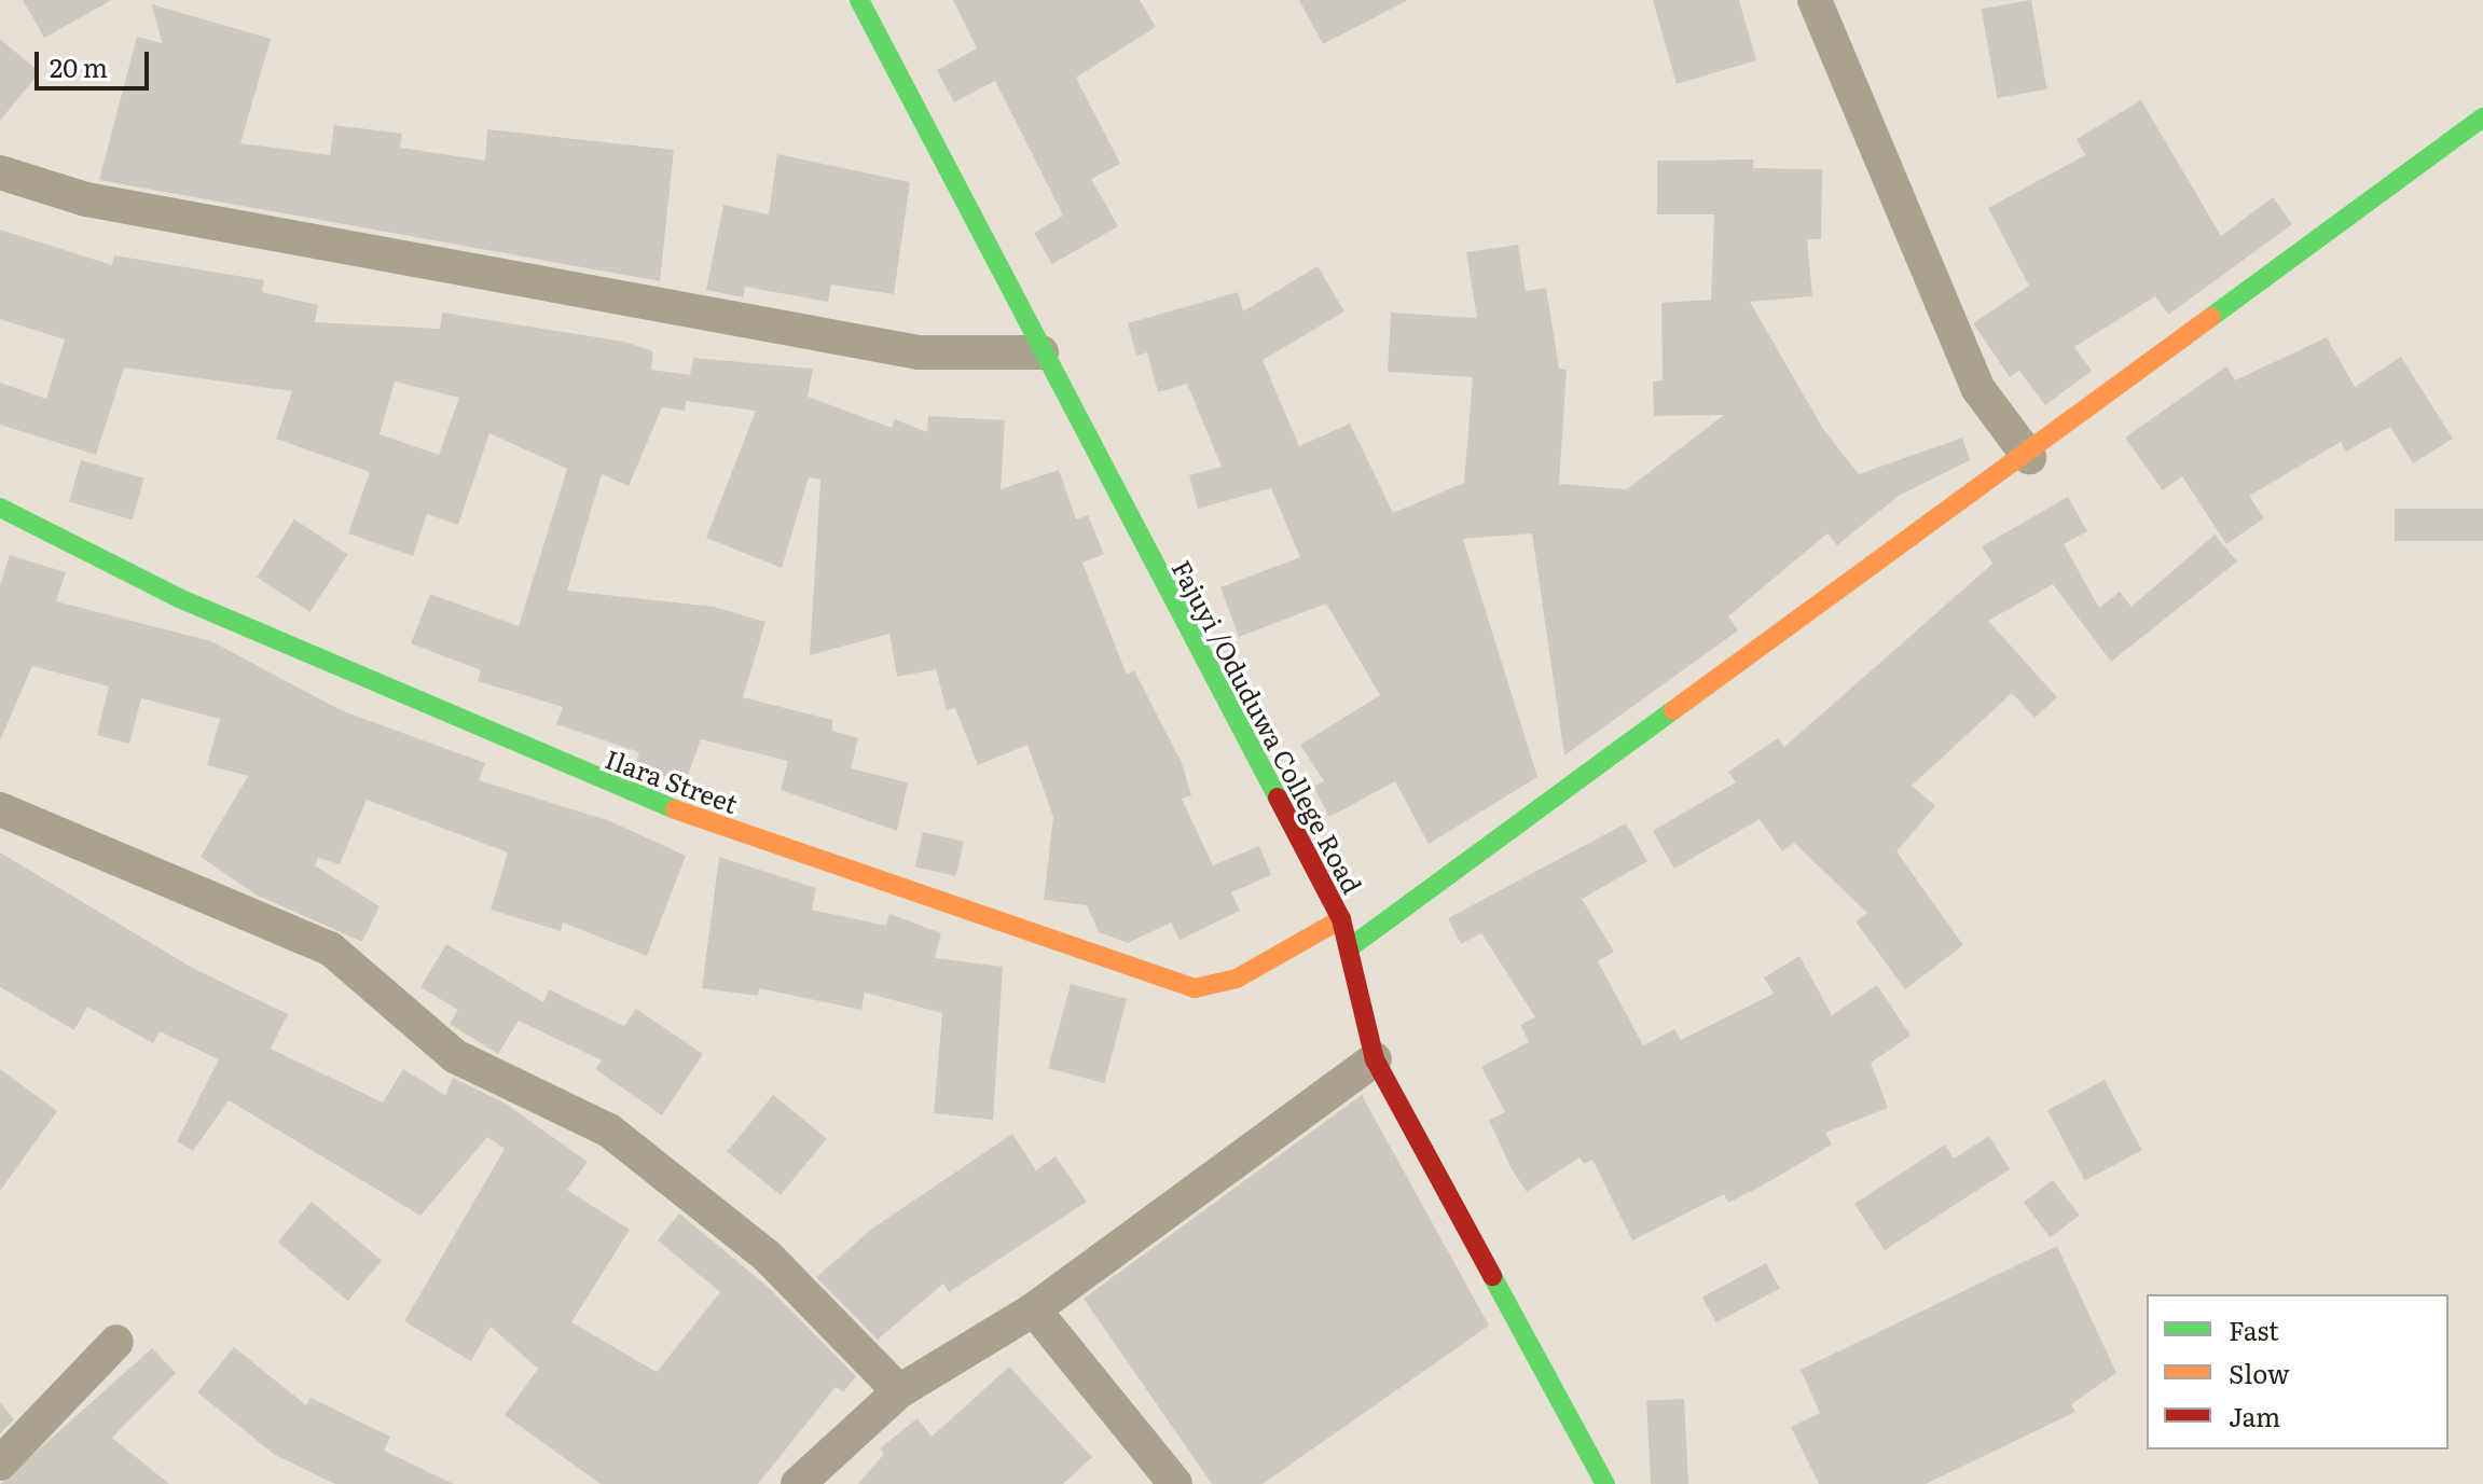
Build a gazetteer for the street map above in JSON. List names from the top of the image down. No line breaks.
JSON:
{"streets":{"street":["Fajuyi /Oduduwa College Road","Ilara Street"]},"crossings":[["Fajuyi /Oduduwa College Road","Ilara Street"]],"legend":["Fast","Slow","Jam"],"scale_bar":"20 m"}
